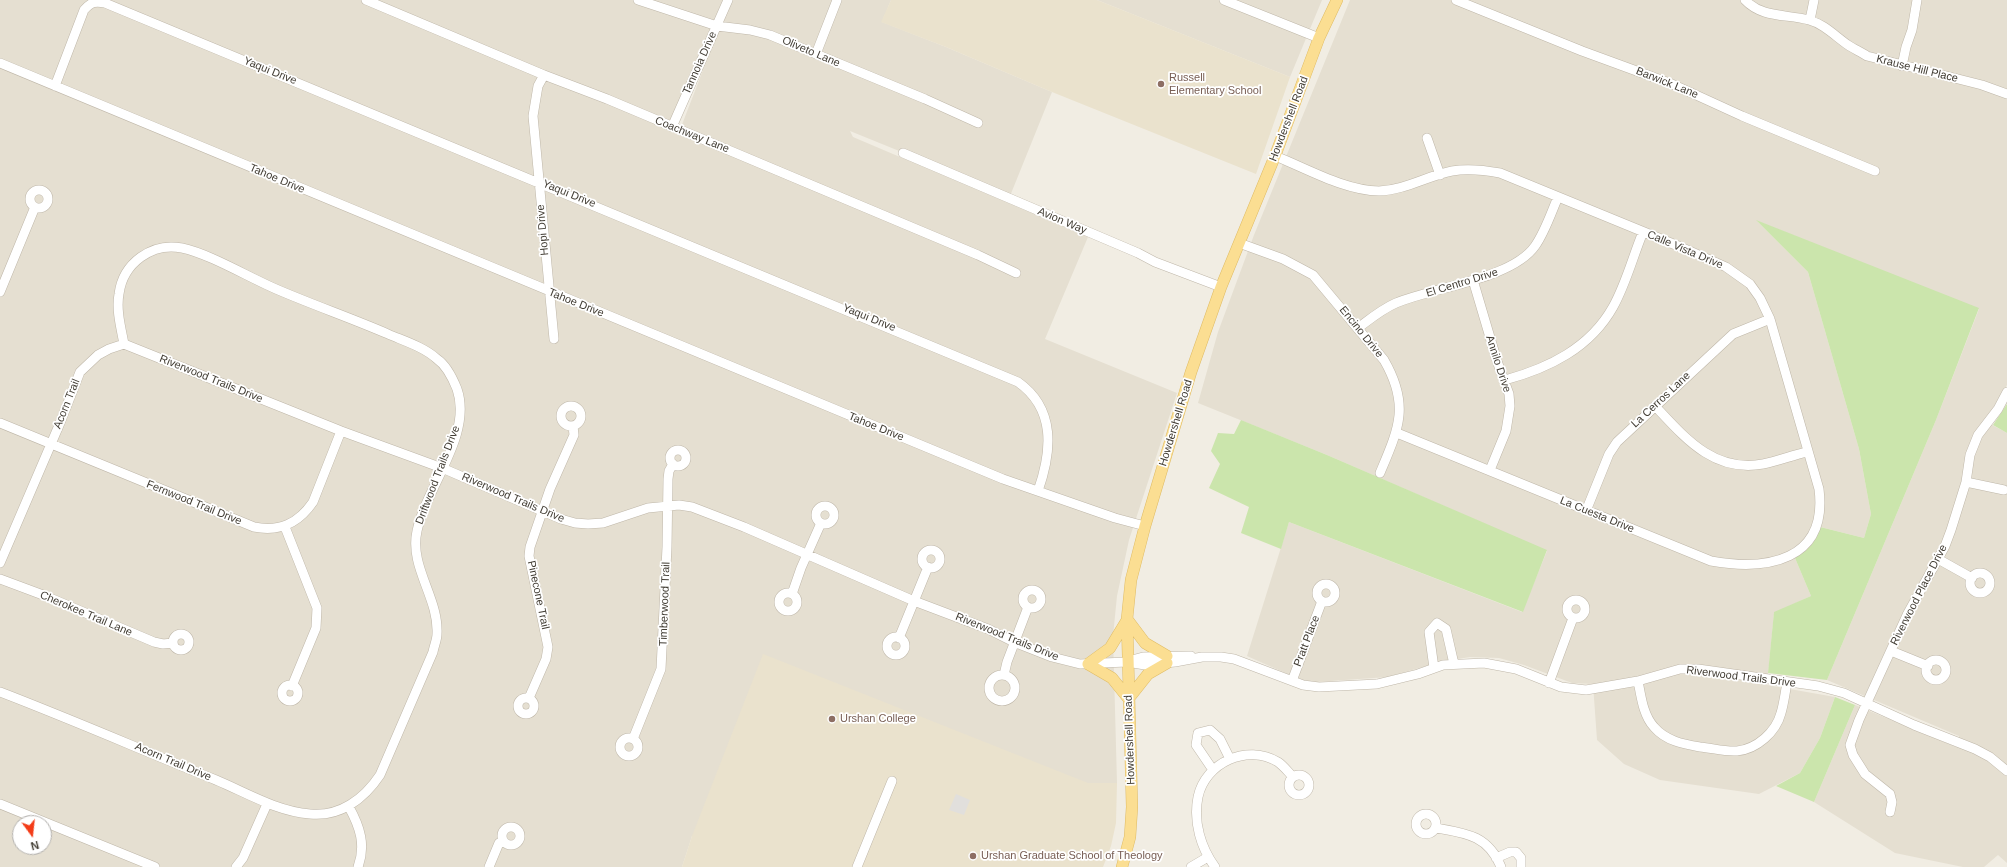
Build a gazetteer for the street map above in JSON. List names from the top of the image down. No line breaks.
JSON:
{"streets":{"main road":["Howdershell Road"],"street":["Oliveto Lane","Tannoia Drive","Krause Hill Place","Yaqui Drive","Barwick Lane","Coachway Lane","Tahoe Drive","Avion Way","Hopi Drive","Calle Vista Drive","El Centro Drive","Encino Drive","Annilo Drive","Riverwood Trails Drive","La Cerros Lane","Acorn Trail","Driftwood Trails Drive","Fernwood Trail Drive","La Cuesta Drive","Pinecone Trail","Riverwood Place Drive","Timberwood Trail","Cherokee Trail Lane","Pratt Place","Acorn Trail Drive"]},"crossings":[["Oliveto Lane","Tannoia Drive"],["Tannoia Drive","Coachway Lane"],["Yaqui Drive","Tahoe Drive"],["Yaqui Drive","Hopi Drive"],["Howdershell Road","Tahoe Drive"],["Howdershell Road","Avion Way"],["Howdershell Road","Calle Vista Drive"],["Howdershell Road","Encino Drive"],["Howdershell Road","Riverwood Trails Drive"],["Coachway Lane","Hopi Drive"],["Tahoe Drive","Hopi Drive"],["Calle Vista Drive","El Centro Drive"],["Calle Vista Drive","La Cerros Lane"],["Calle Vista Drive","La Cuesta Drive"],["El Centro Drive","Encino Drive"],["El Centro Drive","Annilo Drive"],["Encino Drive","La Cuesta Drive"],["Annilo Drive","La Cuesta Drive"],["Riverwood Trails Drive","Acorn Trail"],["Riverwood Trails Drive","Driftwood Trails Drive"],["Riverwood Trails Drive","Pinecone Trail"],["Riverwood Trails Drive","Riverwood Place Drive"],["Riverwood Trails Drive","Timberwood Trail"],["Riverwood Trails Drive","Pratt Place"],["La Cerros Lane","La Cuesta Drive"],["Acorn Trail","Driftwood Trails Drive"],["Acorn Trail","Fernwood Trail Drive"],["Driftwood Trails Drive","Acorn Trail Drive"]],"places":["Russell Elementary School","Urshan College","Urshan Graduate School of Theology"],"north":"bottom"}
